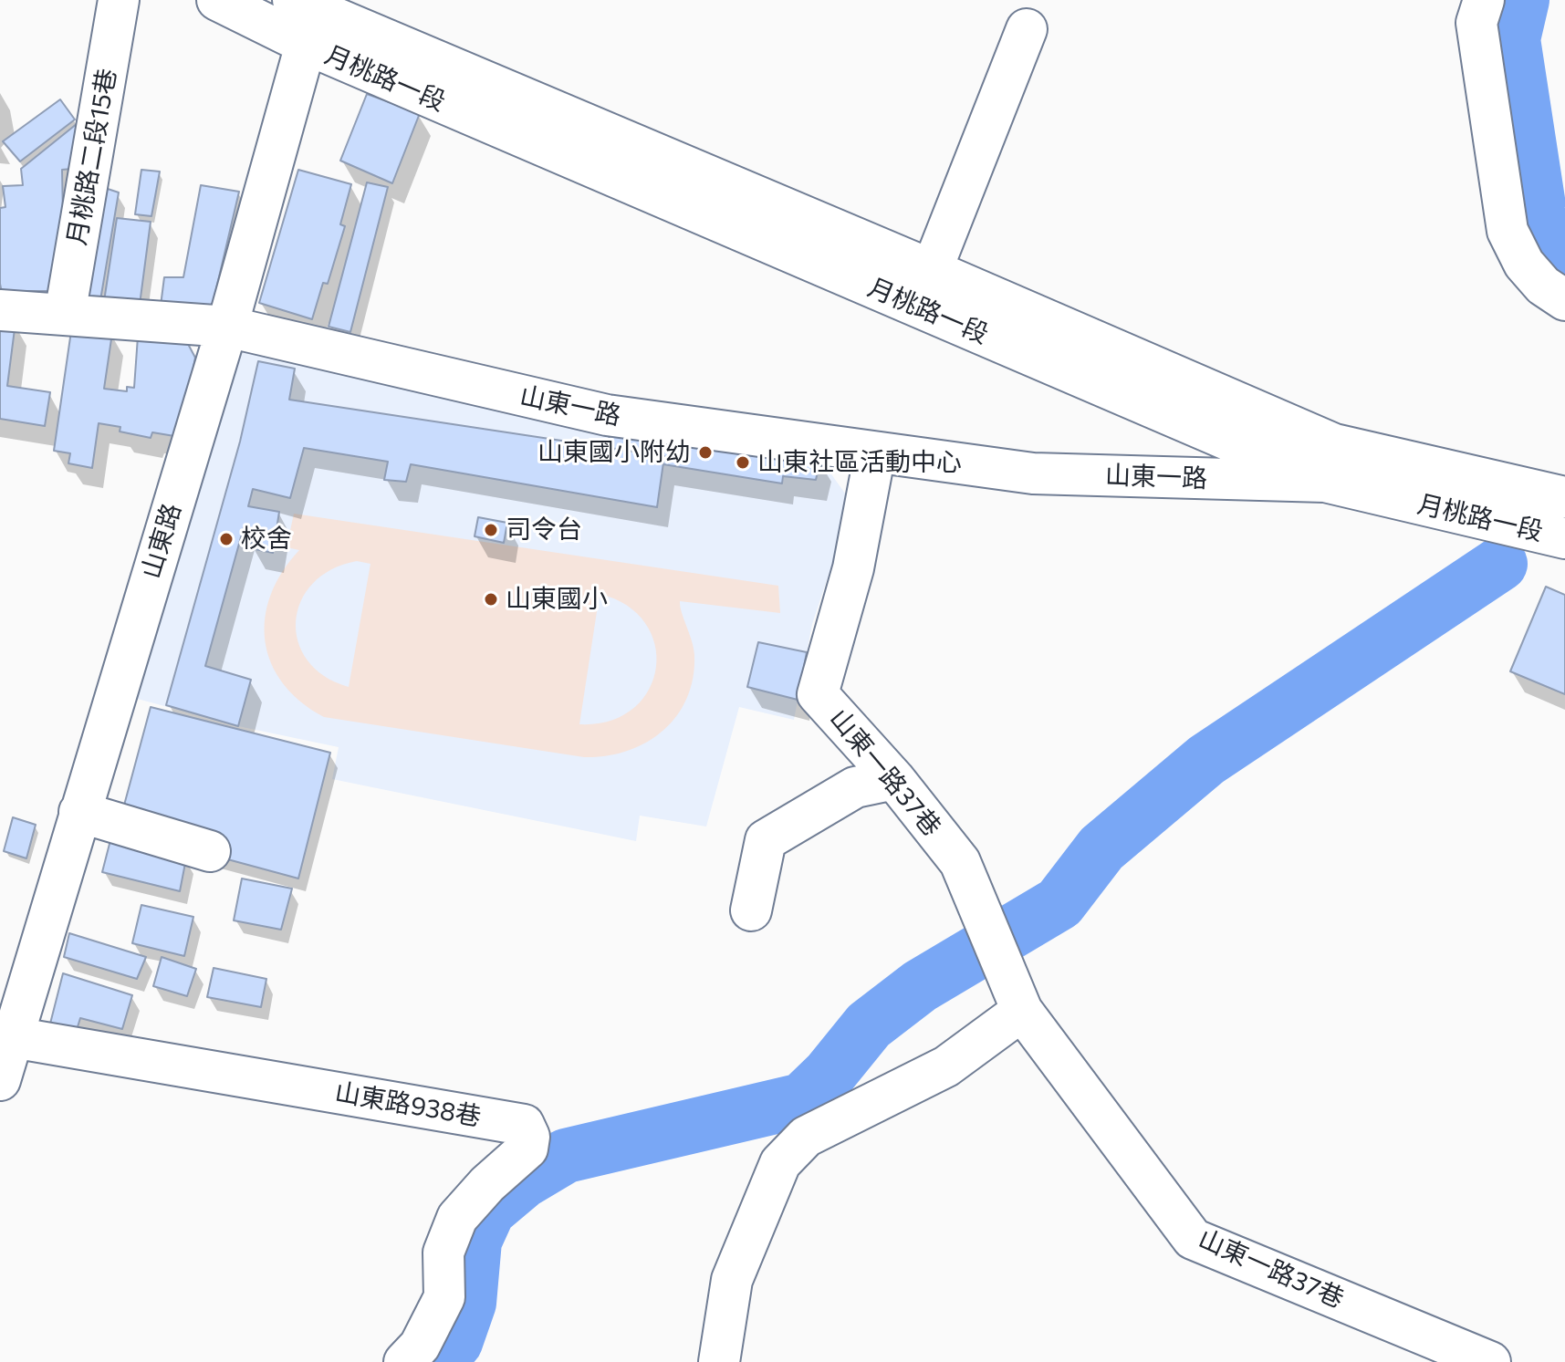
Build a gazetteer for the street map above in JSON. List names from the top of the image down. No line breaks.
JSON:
{"streets":{"street":["月桃路一段","月桃路二段15巷","山東一路","山東路","山東一路37巷","山東路938巷"]},"crossings":[["月桃路一段","山東一路"],["月桃路一段","山東路"],["月桃路二段15巷","山東一路"],["山東一路","山東路"],["山東一路","山東一路37巷"],["山東路","山東路938巷"]],"places":["山東國小附幼","山東社區活動中心","司令台","校舍","山東國小"]}
